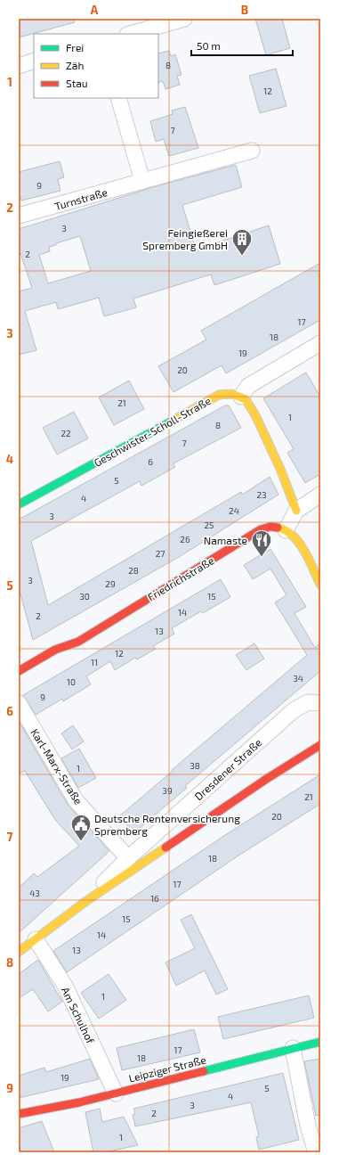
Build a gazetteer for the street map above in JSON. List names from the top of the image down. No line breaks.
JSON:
{"streets":{"street":["Turnstraße","Geschwister-Scholl-Straße","Friedrichstraße","Karl-Marx-Straße","Dresdener Straße","Am Schulhof","Leipziger Straße"]},"crossings":[["Karl-Marx-Straße","Dresdener Straße"],["Dresdener Straße","Am Schulhof"],["Am Schulhof","Leipziger Straße"]],"places":{"building":["Feingießerei Spremberg GmbH"],"restaurant":["Namaste"],"public building":["Deutsche Rentenversicherung Spremberg"]},"house_numbers":["8","12","7","9","3","2","17","18","19","20","21","1","8","22","7","6","5","23","4","24","3","25","26","27","28","3","29","30","15","14","2","13","12","11","34","10","9","38","1","39","21","20","18","17","43","16","15","14","13","1","17","18","19","5","4","3","2","1"],"legend":["Frei","Zäh","Stau"],"scale_bar":"50 m","grid":{"columns":["A","B"],"rows":["1","2","3","4","5","6","7","8","9"]}}
